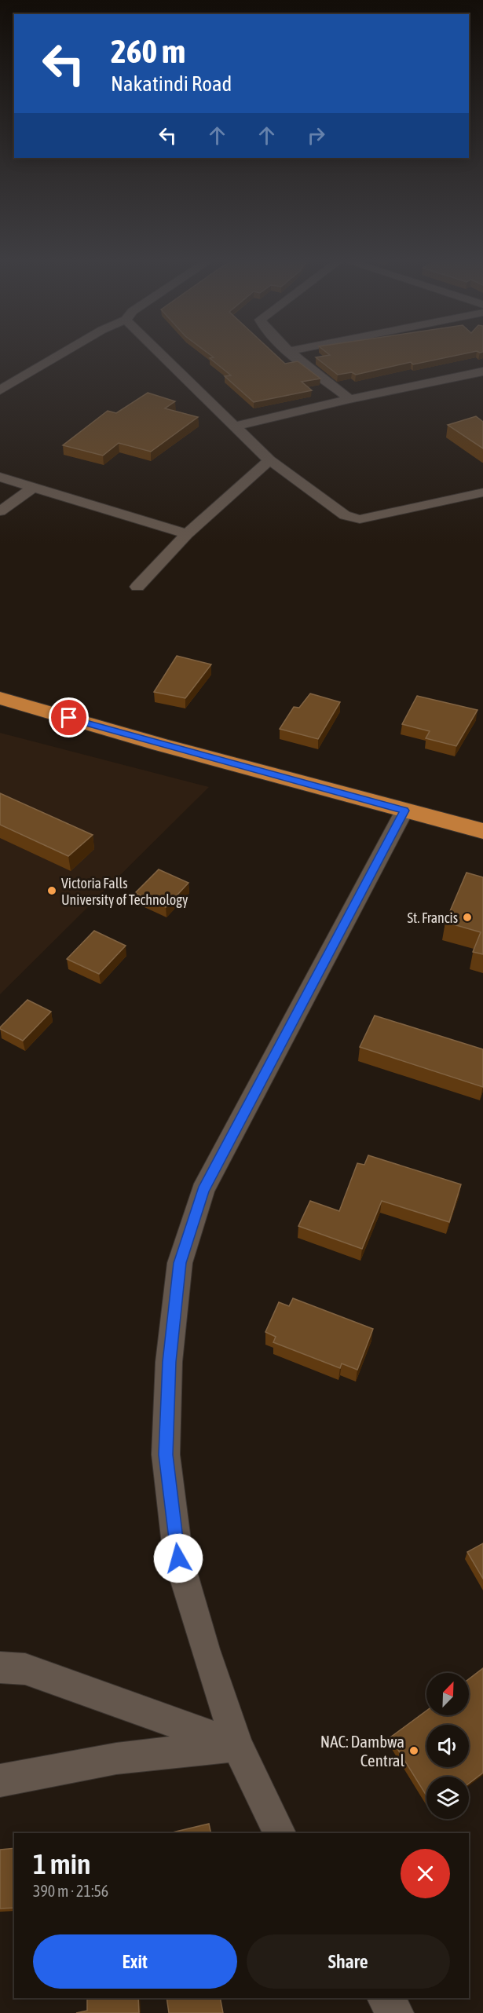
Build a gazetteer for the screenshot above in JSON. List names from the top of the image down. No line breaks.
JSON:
{"places":["Victoria Falls University of Technology","St. Francis","NAC: Dambwa Central"],"north":"top right","page":{"turn":["260 m","Nakatindi Road"],"heading":["1 min","390 m · 21:56"],"buttons":["Exit","Share"]}}
